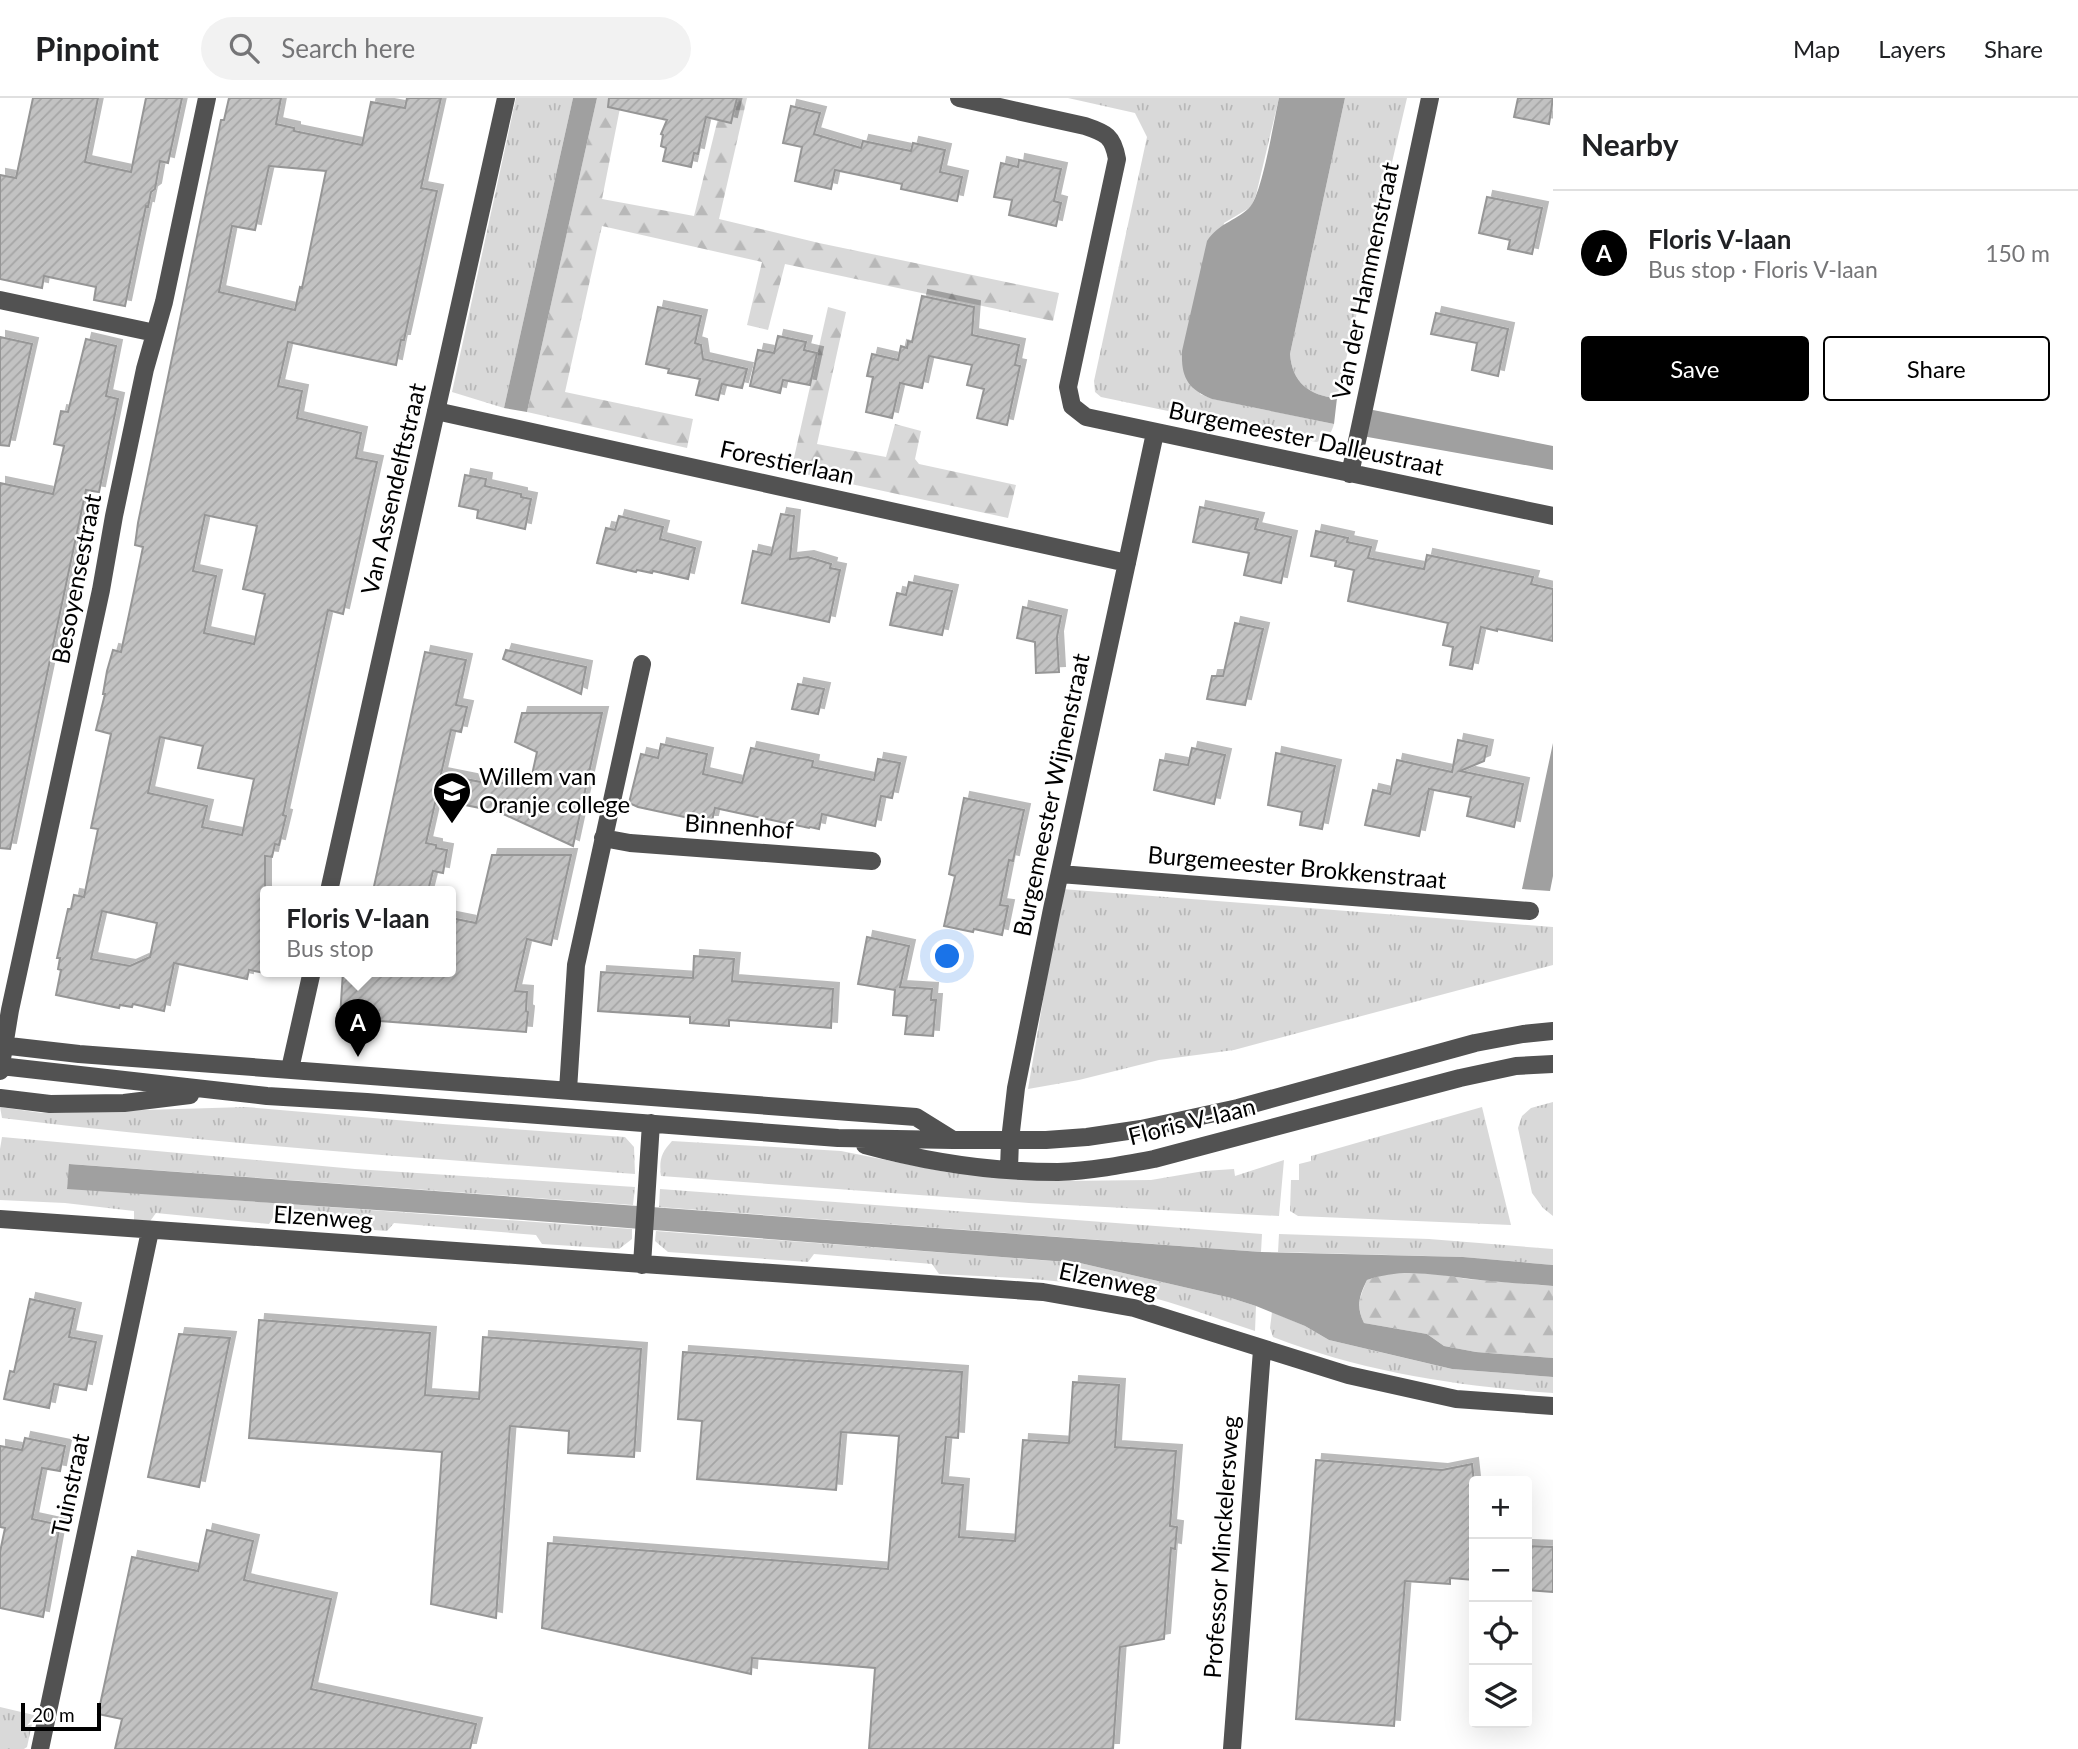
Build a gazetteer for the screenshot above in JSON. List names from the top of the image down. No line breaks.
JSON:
{"streets":{"street":["Van der Hammenstraat","Burgemeester Dalleustraat","Forestierlaan","Van Assendelftstraat","Besoyensestraat","Burgemeester Wijnenstraat","Binnenhof","Burgemeester Brokkenstraat","Floris V-laan","Elzenweg","Tuinstraat","Professor Minckelersweg"]},"crossings":[["Van der Hammenstraat","Burgemeester Dalleustraat"],["Burgemeester Dalleustraat","Burgemeester Wijnenstraat"],["Forestierlaan","Van Assendelftstraat"],["Forestierlaan","Burgemeester Wijnenstraat"],["Besoyensestraat","Floris V-laan"],["Burgemeester Wijnenstraat","Burgemeester Brokkenstraat"],["Burgemeester Wijnenstraat","Floris V-laan"],["Elzenweg","Tuinstraat"],["Elzenweg","Professor Minckelersweg"]],"places":{"school or university":["Willem van Oranje college"]},"scale_bar":"20 m","page":{"header":"Pinpoint","search":"Search here","nav":["Map","Layers","Share"],"heading":"Nearby","list":[{"mark":"A","name":"Floris V-laan","note":"Bus stop · Floris V-laan","value":"150 m"}],"buttons":["Save","Share"],"popup":["Floris V-laan","Bus stop"],"pins":"A","map_buttons":["+","−"],"scale":"20 m"}}
